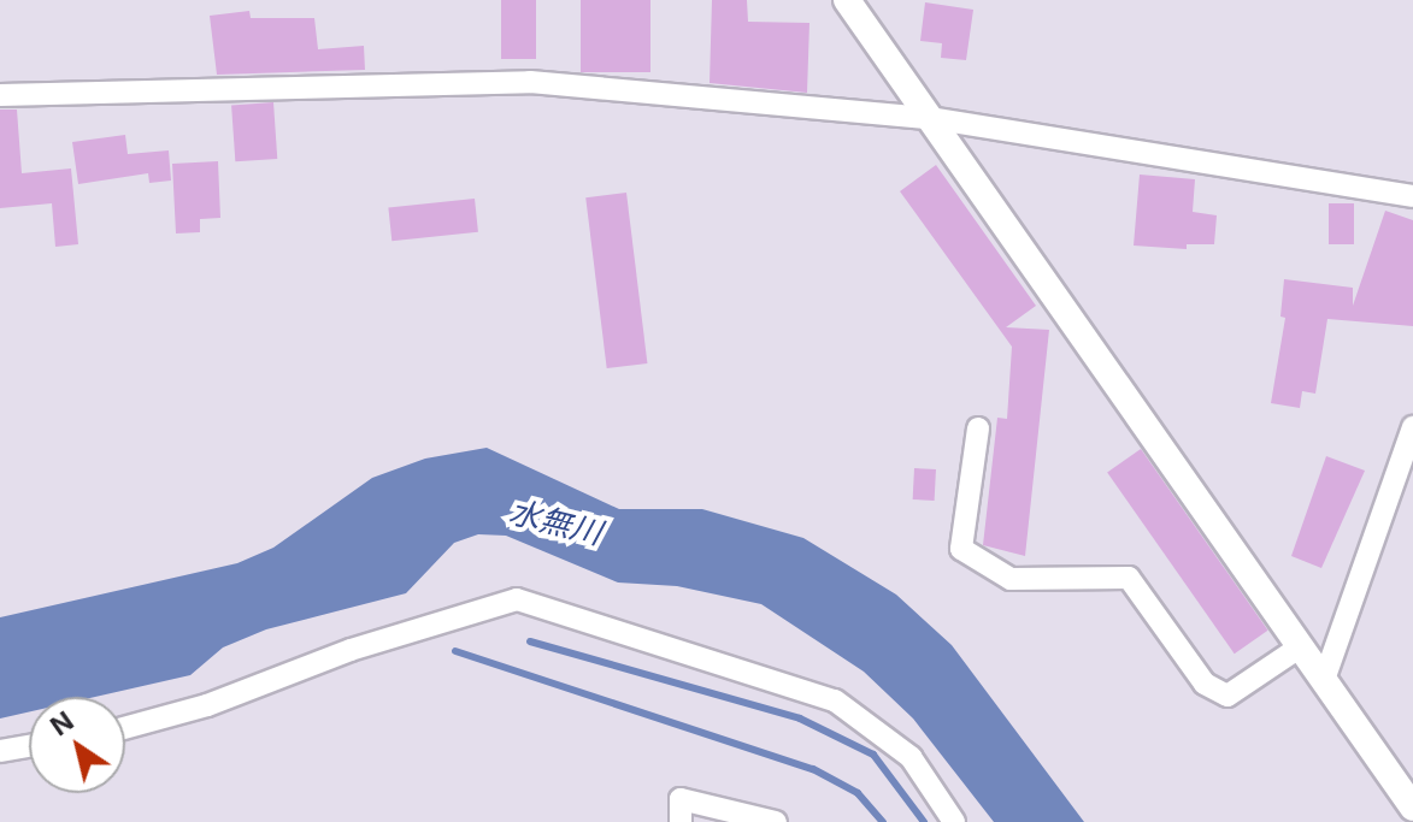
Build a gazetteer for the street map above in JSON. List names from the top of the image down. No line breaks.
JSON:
{"water":["水無川"],"north":"top left"}
